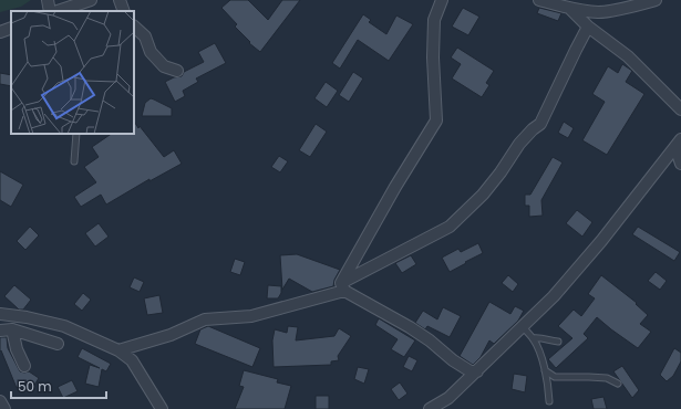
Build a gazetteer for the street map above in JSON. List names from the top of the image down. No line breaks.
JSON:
{"scale_bar":"50 m"}
